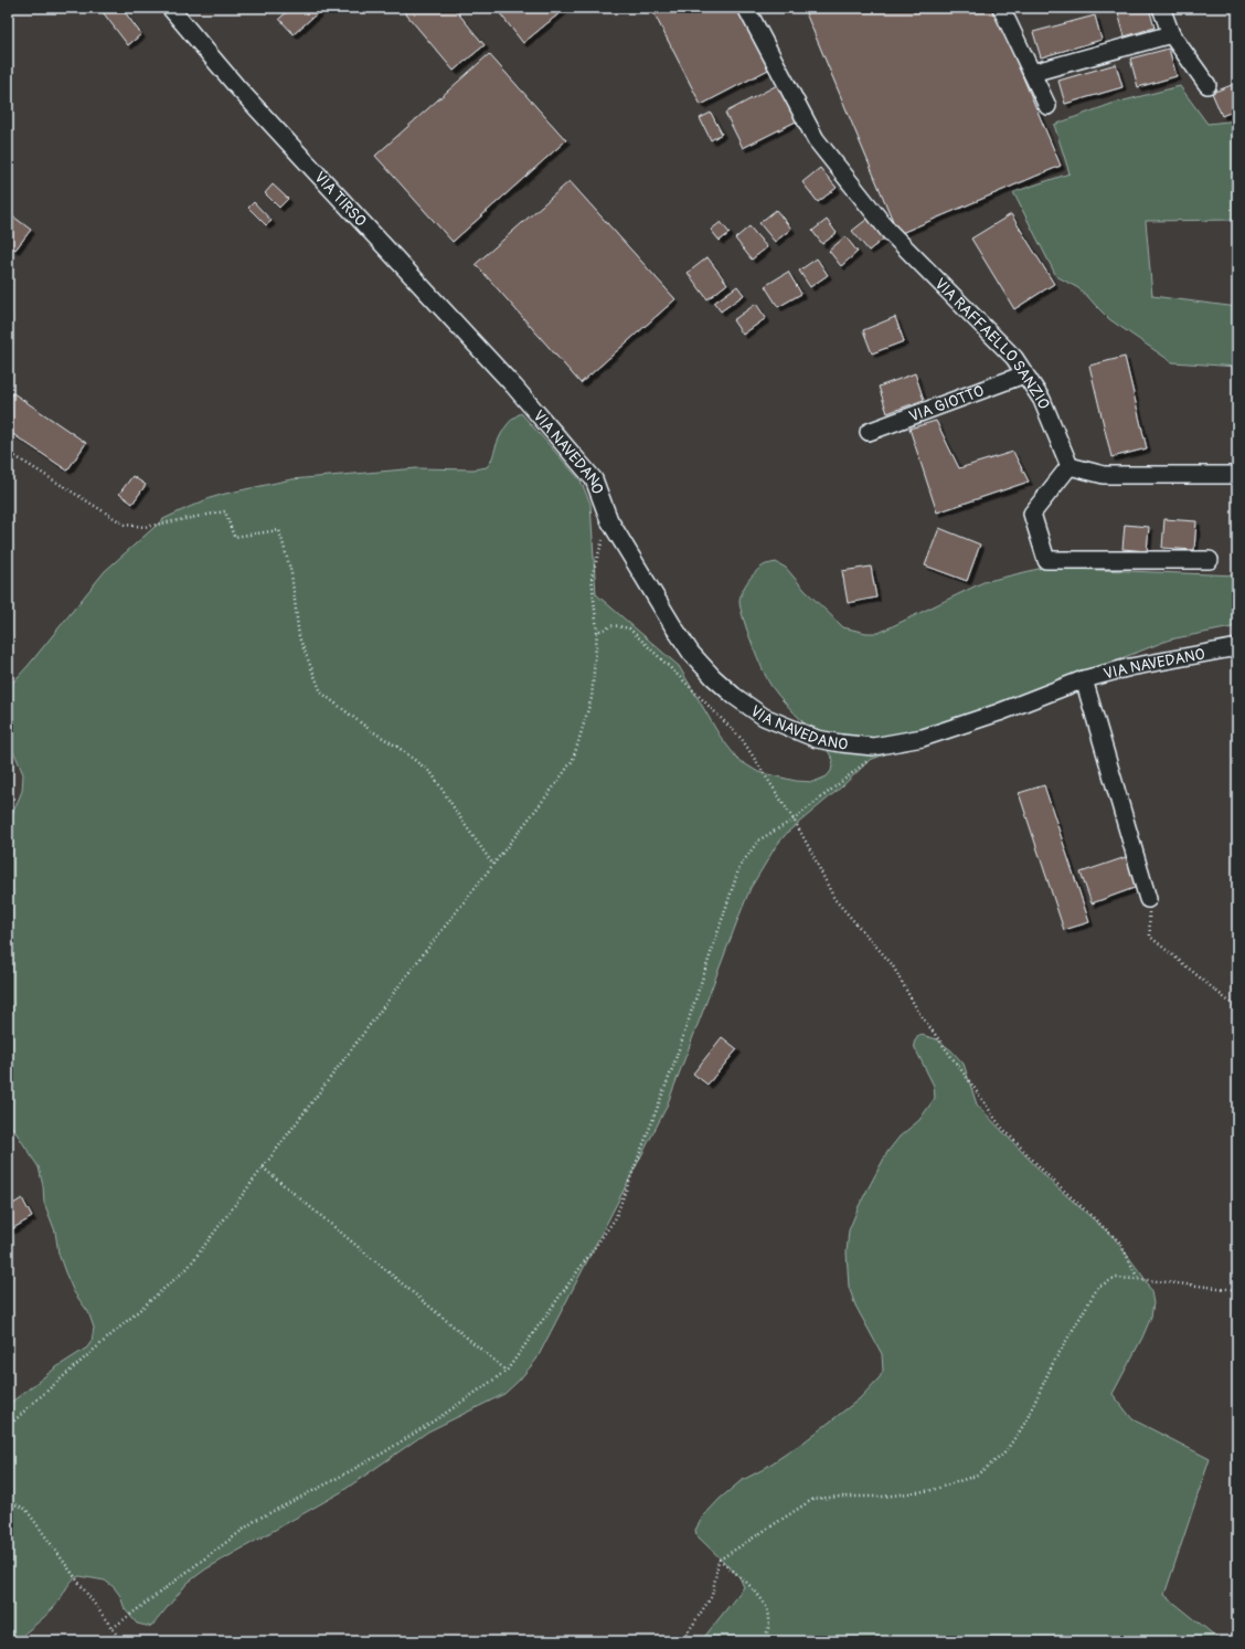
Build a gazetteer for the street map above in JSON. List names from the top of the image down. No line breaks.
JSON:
{"streets":{"street":["VIA TIRSO","VIA RAFFAELLO SANZIO","VIA GIOTTO","VIA NAVEDANO"]},"crossings":[["VIA TIRSO","VIA NAVEDANO"],["VIA RAFFAELLO SANZIO","VIA GIOTTO"]]}
